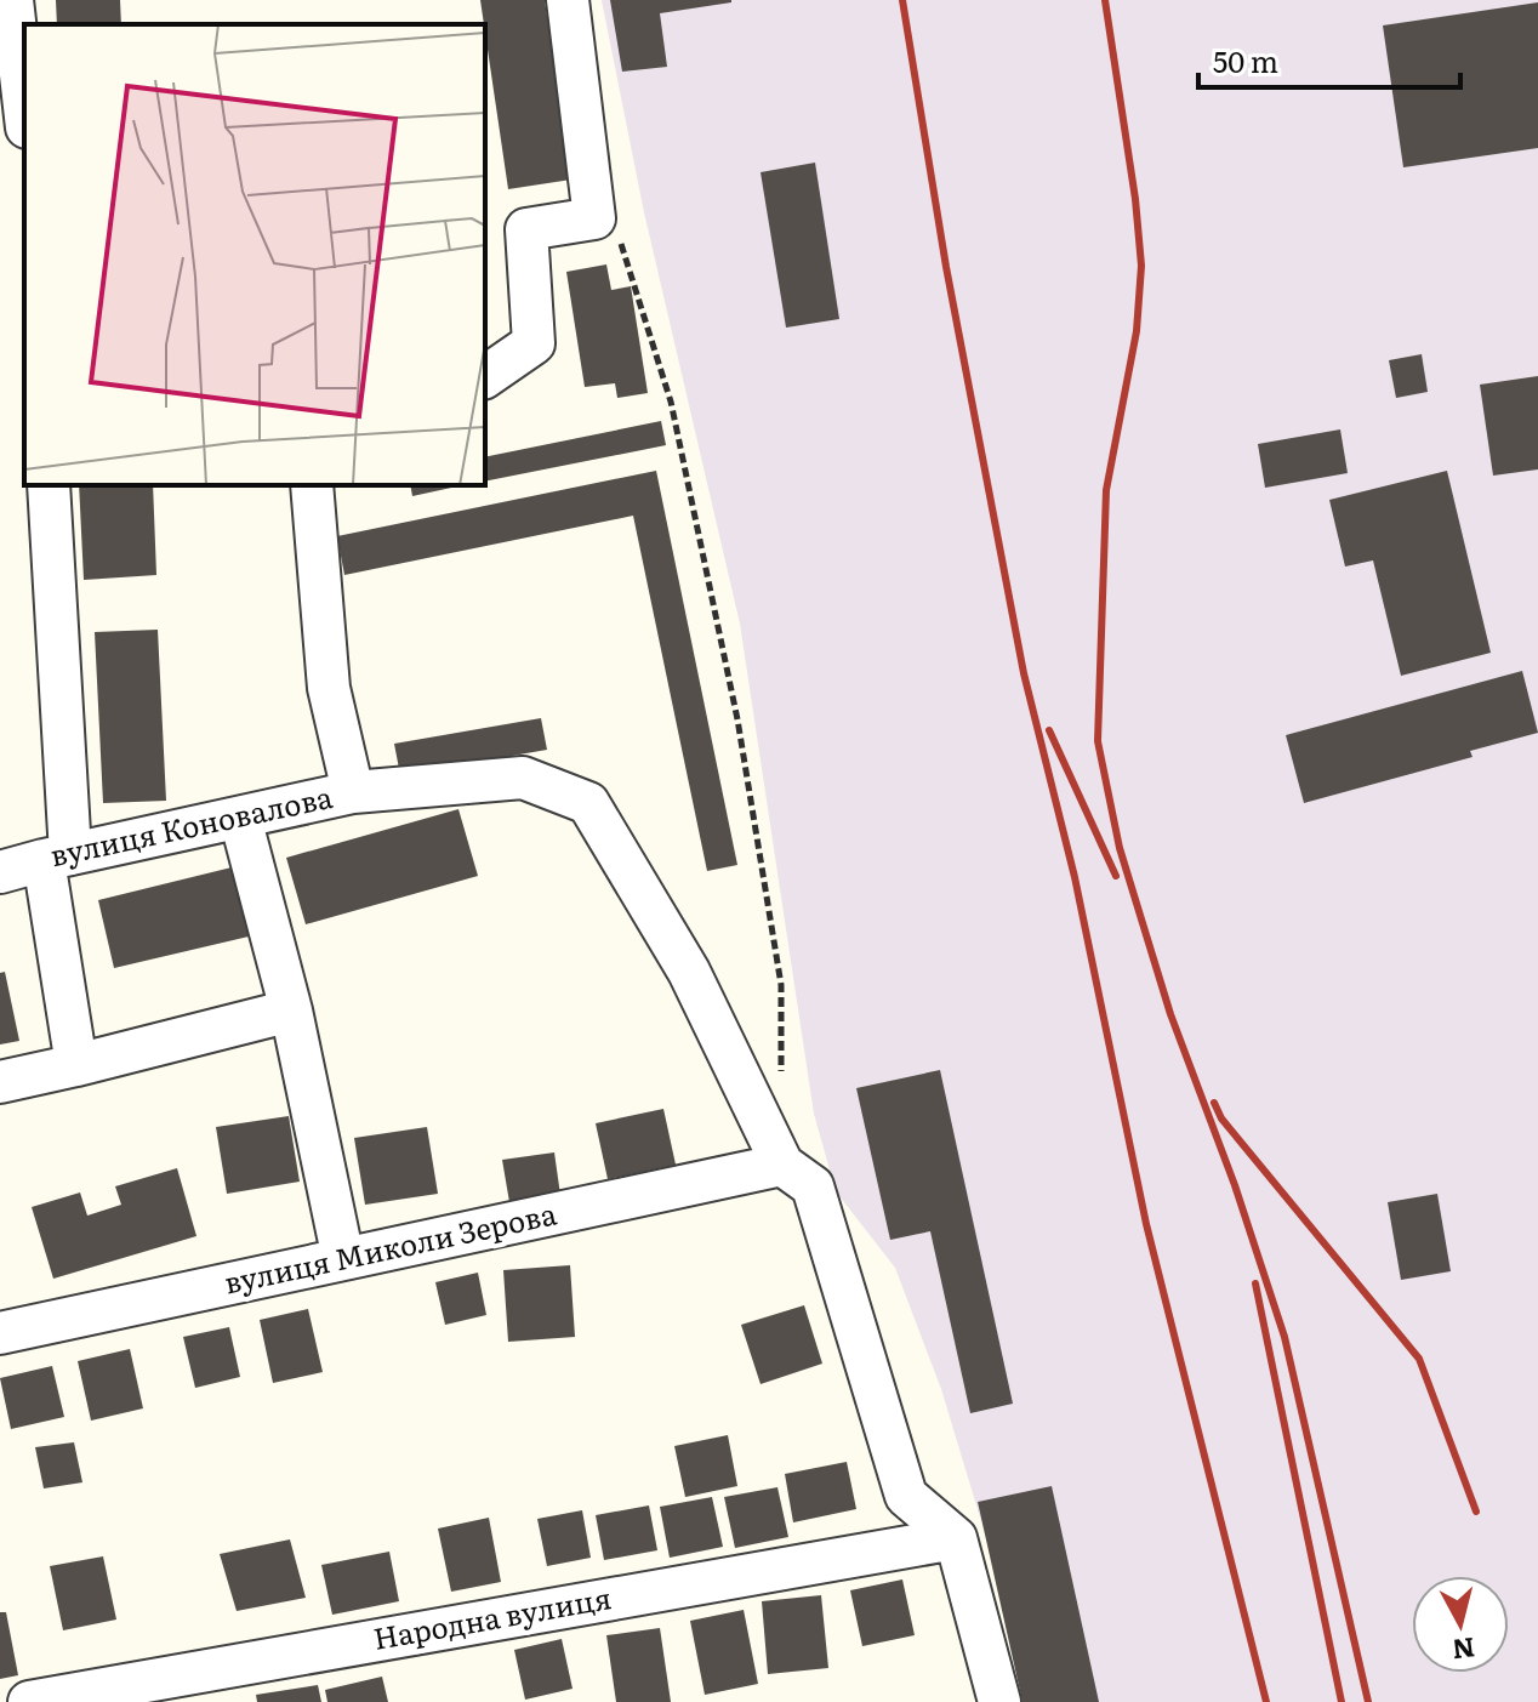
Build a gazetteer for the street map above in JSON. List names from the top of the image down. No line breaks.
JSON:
{"streets":{"street":["вулиця Коновалова","вулиця Миколи Зерова","Народна вулиця"]},"scale_bar":"50 m","north":"bottom"}
